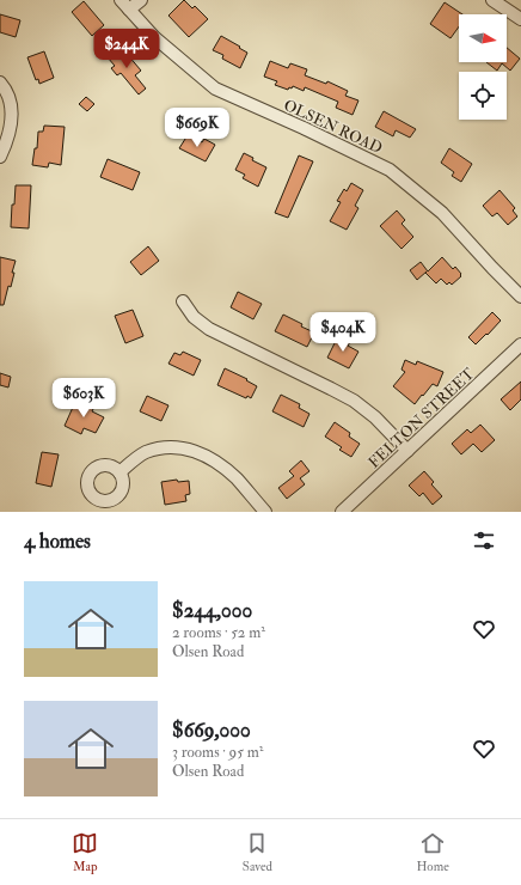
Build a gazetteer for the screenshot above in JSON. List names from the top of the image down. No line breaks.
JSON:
{"streets":{"street":["OLSEN ROAD","FELTON STREET"]},"north":"right","page":{"price":["$244K","$669K","$404K","$603K"],"heading":"4 homes","list":[{"name":"$244,000","note":"2 rooms · 52 m² · Olsen Road"},{"name":"$669,000","note":"3 rooms · 95 m² · Olsen Road"}],"tabs":["Map","Saved","Home"]}}
